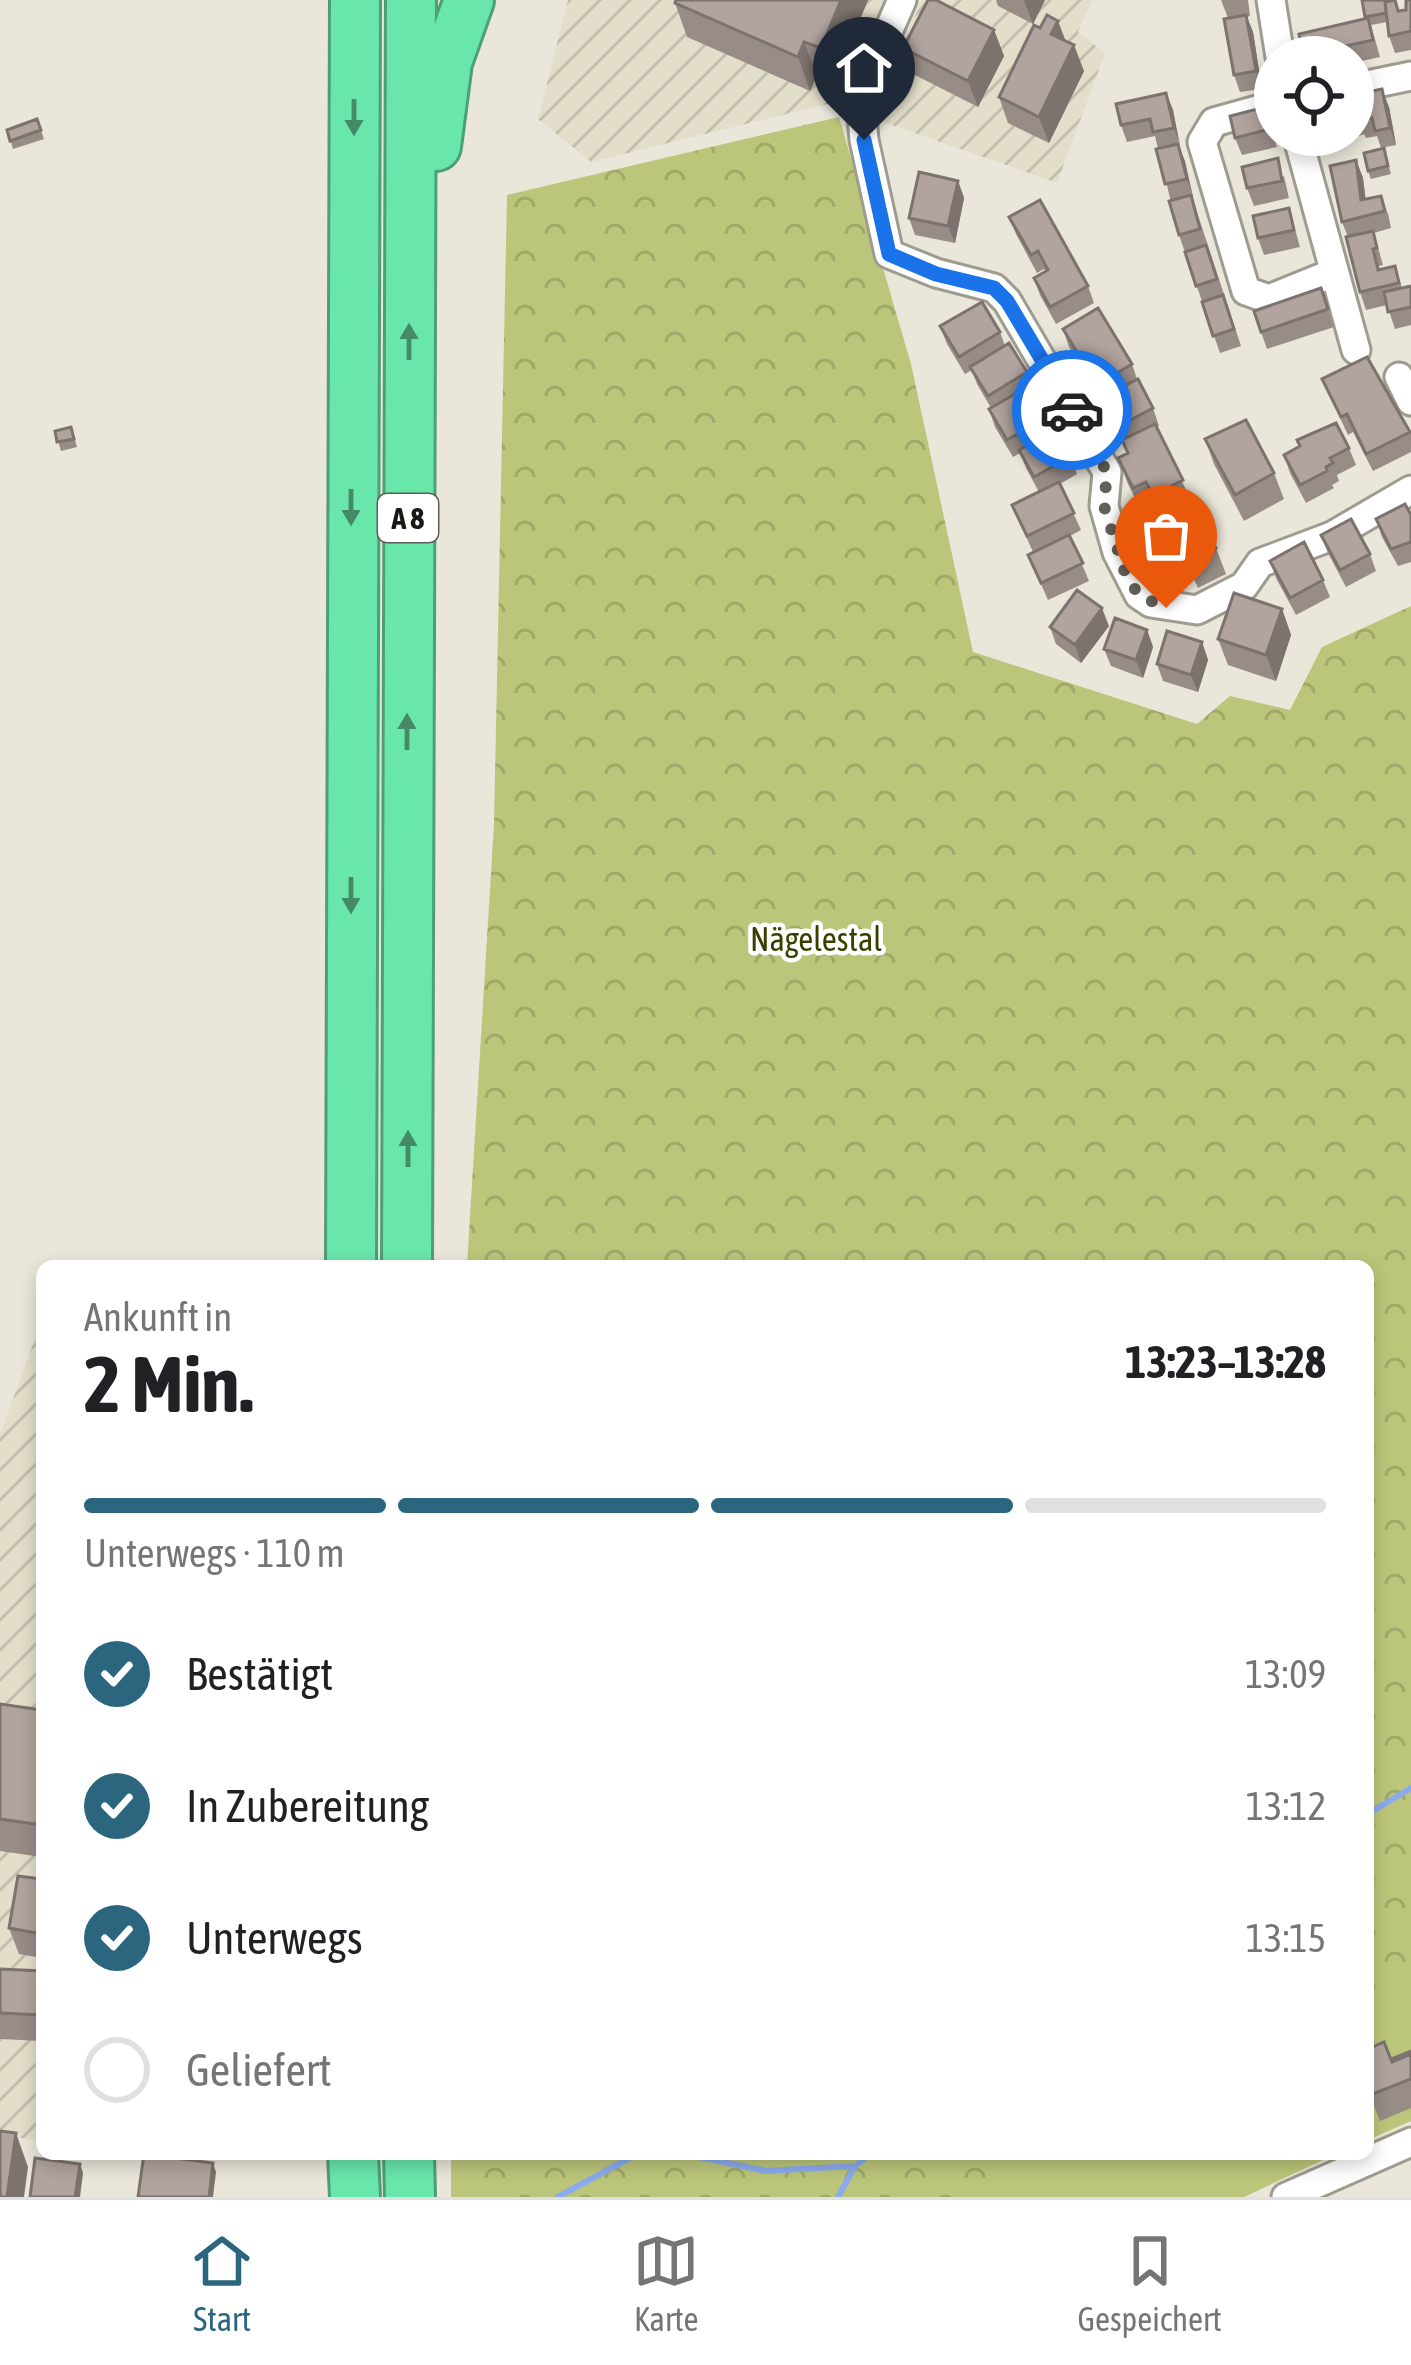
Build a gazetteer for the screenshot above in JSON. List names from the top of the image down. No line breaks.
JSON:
{"streets":{"highway":["A 8"]},"parks":["Nägelestal"],"page":{"heading":["2 Min.","Ankunft in","13:23–13:28"],"bar":"Unterwegs · 110 m","list":[["Bestätigt","13:09"],["In Zubereitung","13:12"],["Unterwegs","13:15"],"Geliefert"],"tabs":["Start","Karte","Gespeichert"]}}
